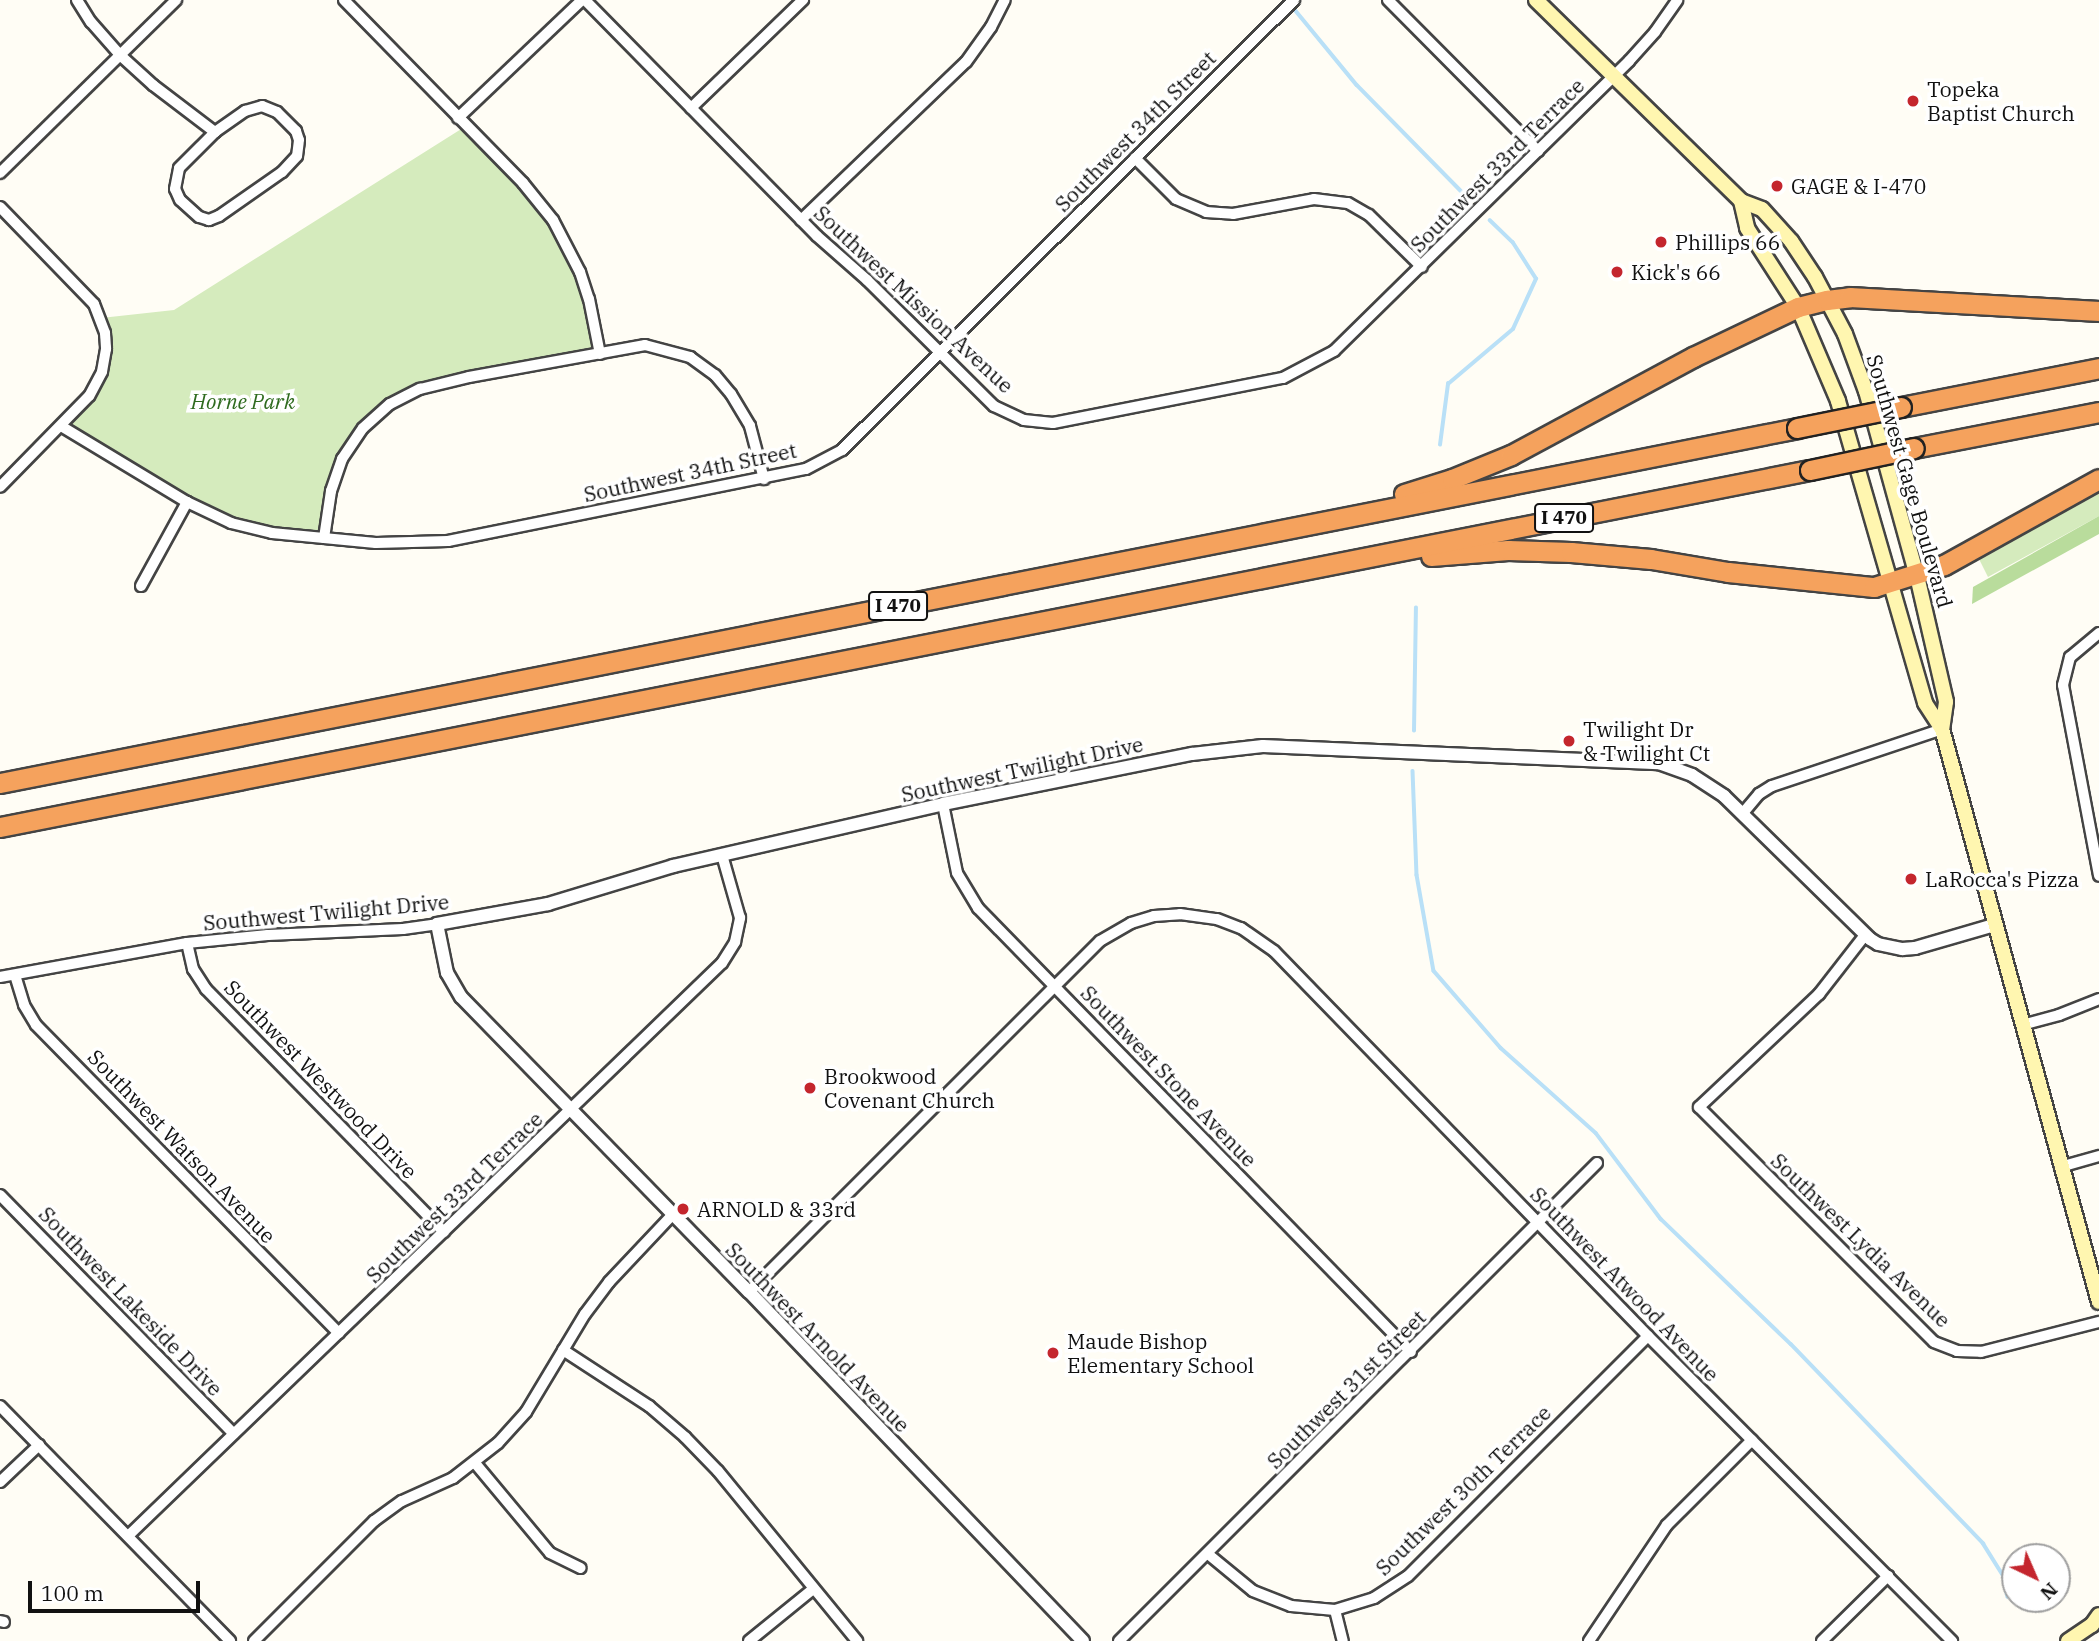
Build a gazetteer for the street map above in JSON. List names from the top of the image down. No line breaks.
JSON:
{"streets":{"highway":["I 470"],"main road":["Southwest Gage Boulevard"],"street":["Southwest 34th Street","Southwest 33rd Terrace","Southwest Mission Avenue","Southwest Twilight Drive","Southwest Stone Avenue","Southwest Westwood Drive","Southwest Watson Avenue","Southwest Lydia Avenue","Southwest Atwood Avenue","Southwest Lakeside Drive","Southwest Arnold Avenue","Southwest 31st Street","Southwest 30th Terrace"]},"crossings":[["Southwest 34th Street","Southwest Mission Avenue"],["Southwest 33rd Terrace","Southwest Mission Avenue"],["Southwest 33rd Terrace","Southwest Gage Boulevard"],["Southwest 33rd Terrace","Southwest Twilight Drive"],["Southwest 33rd Terrace","Southwest Westwood Drive"],["Southwest 33rd Terrace","Southwest Watson Avenue"],["Southwest 33rd Terrace","Southwest Lakeside Drive"],["Southwest 33rd Terrace","Southwest Arnold Avenue"],["Southwest Gage Boulevard","Southwest Twilight Drive"],["Southwest Twilight Drive","Southwest Stone Avenue"],["Southwest Twilight Drive","Southwest Westwood Drive"],["Southwest Twilight Drive","Southwest Watson Avenue"],["Southwest Twilight Drive","Southwest Lydia Avenue"],["Southwest Twilight Drive","Southwest Arnold Avenue"],["Southwest Stone Avenue","Southwest Atwood Avenue"],["Southwest Stone Avenue","Southwest 31st Street"],["Southwest Atwood Avenue","Southwest Arnold Avenue"],["Southwest Atwood Avenue","Southwest 31st Street"],["Southwest Atwood Avenue","Southwest 30th Terrace"],["Southwest 31st Street","Southwest 30th Terrace"]],"parks":["Horne Park"],"places":["Topeka Baptist Church","GAGE & I-470","Phillips 66","Kick's 66","Twilight Dr & Twilight Ct","LaRocca's Pizza","Brookwood Covenant Church","ARNOLD & 33rd","Maude Bishop Elementary School"],"scale_bar":"100 m","north":"bottom right"}
